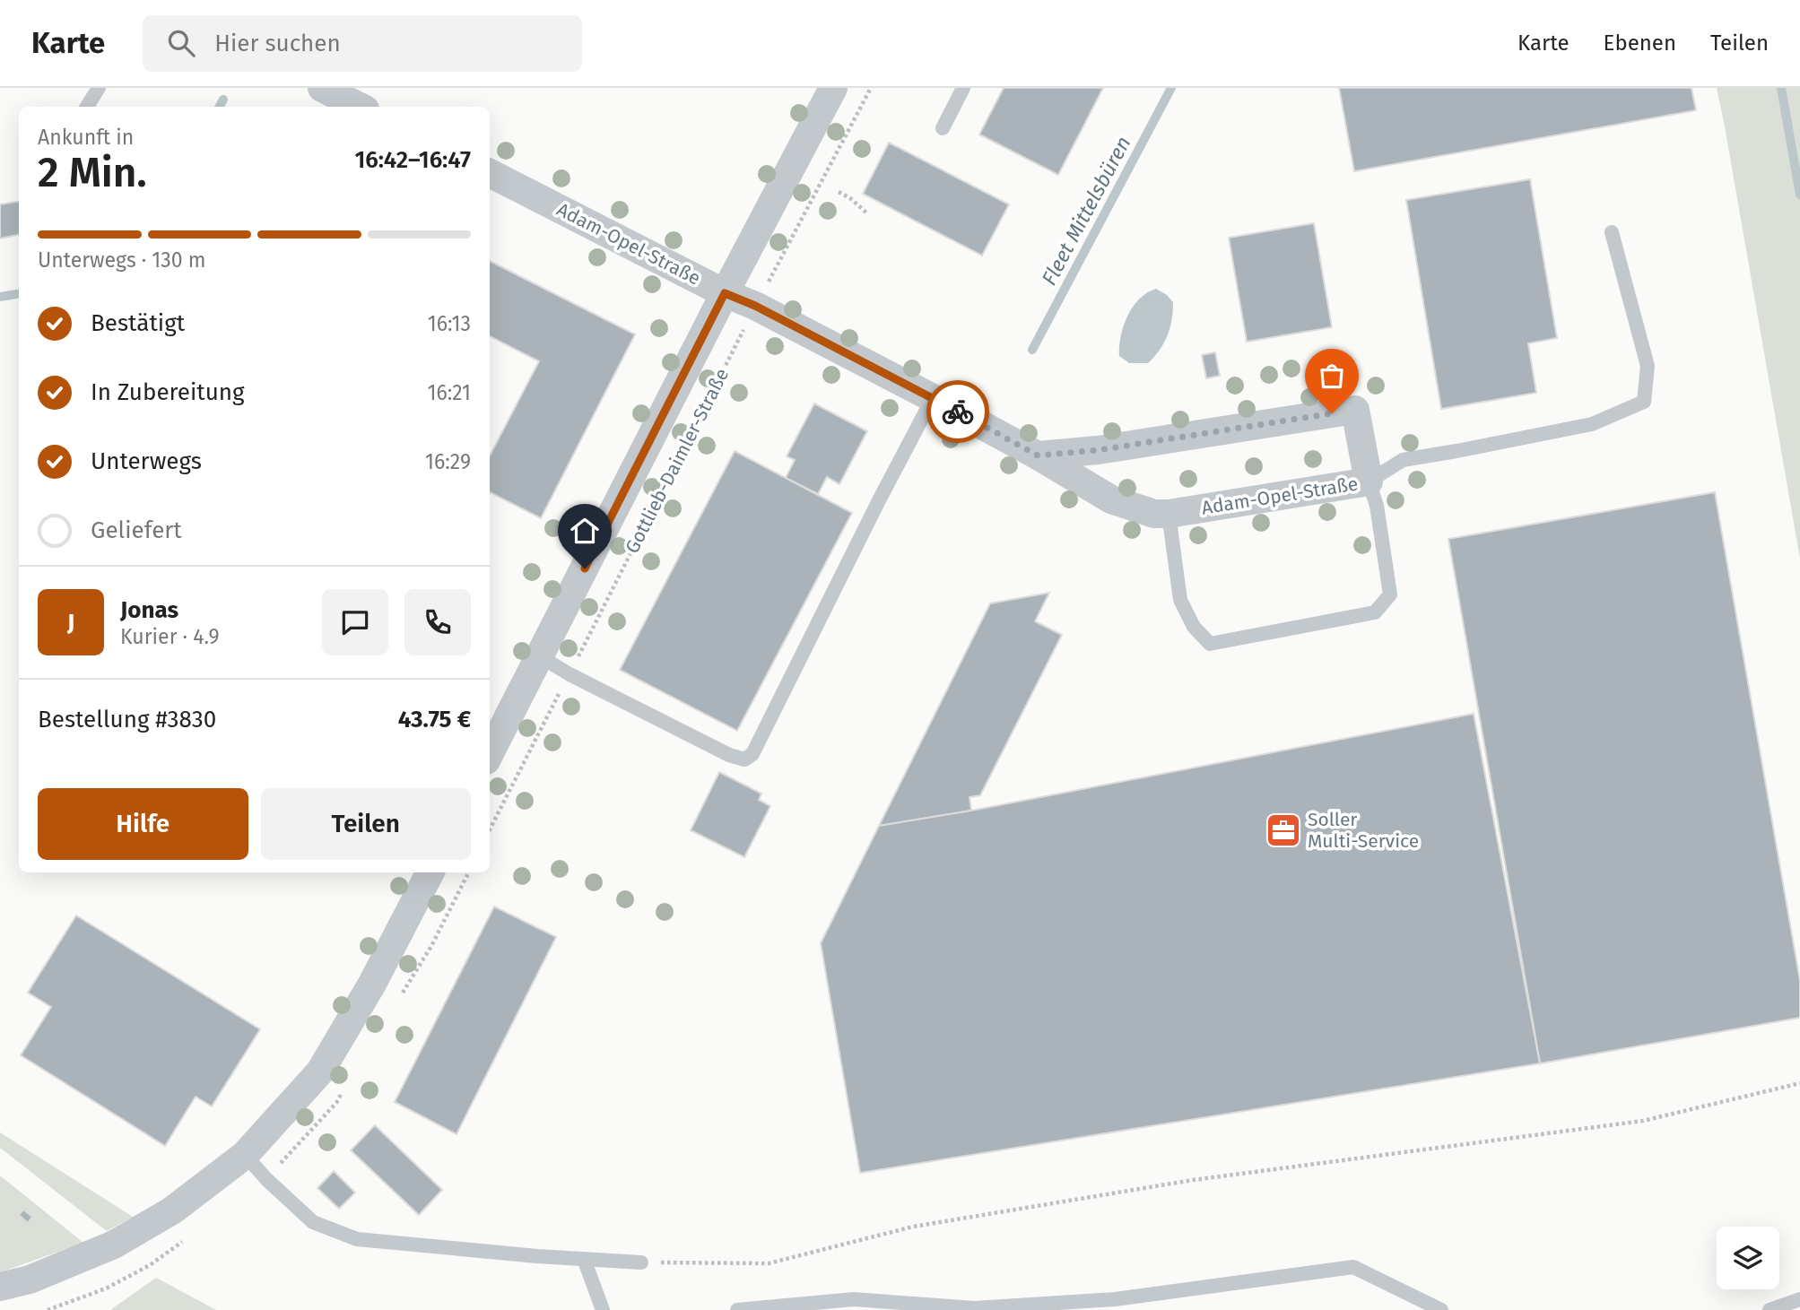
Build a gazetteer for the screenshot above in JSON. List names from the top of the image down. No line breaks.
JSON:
{"streets":{"street":["Adam-Opel-Straße","Gottlieb-Daimler-Straße"]},"crossings":[["Adam-Opel-Straße","Gottlieb-Daimler-Straße"]],"water":["Fleet Mittelsbüren"],"places":{"office":["Soller Multi-Service"]},"page":{"header":"Karte","search":"Hier suchen","nav":["Karte","Ebenen","Teilen"],"heading":["2 Min.","Ankunft in","16:42–16:47"],"panel":["Jonas","Kurier · 4.9","Bestellung #3830","43.75 €"],"bar":"Unterwegs · 130 m","list":[["Bestätigt","16:13"],["In Zubereitung","16:21"],["Unterwegs","16:29"],"Geliefert"],"round":"J","buttons":["Hilfe","Teilen"]}}
